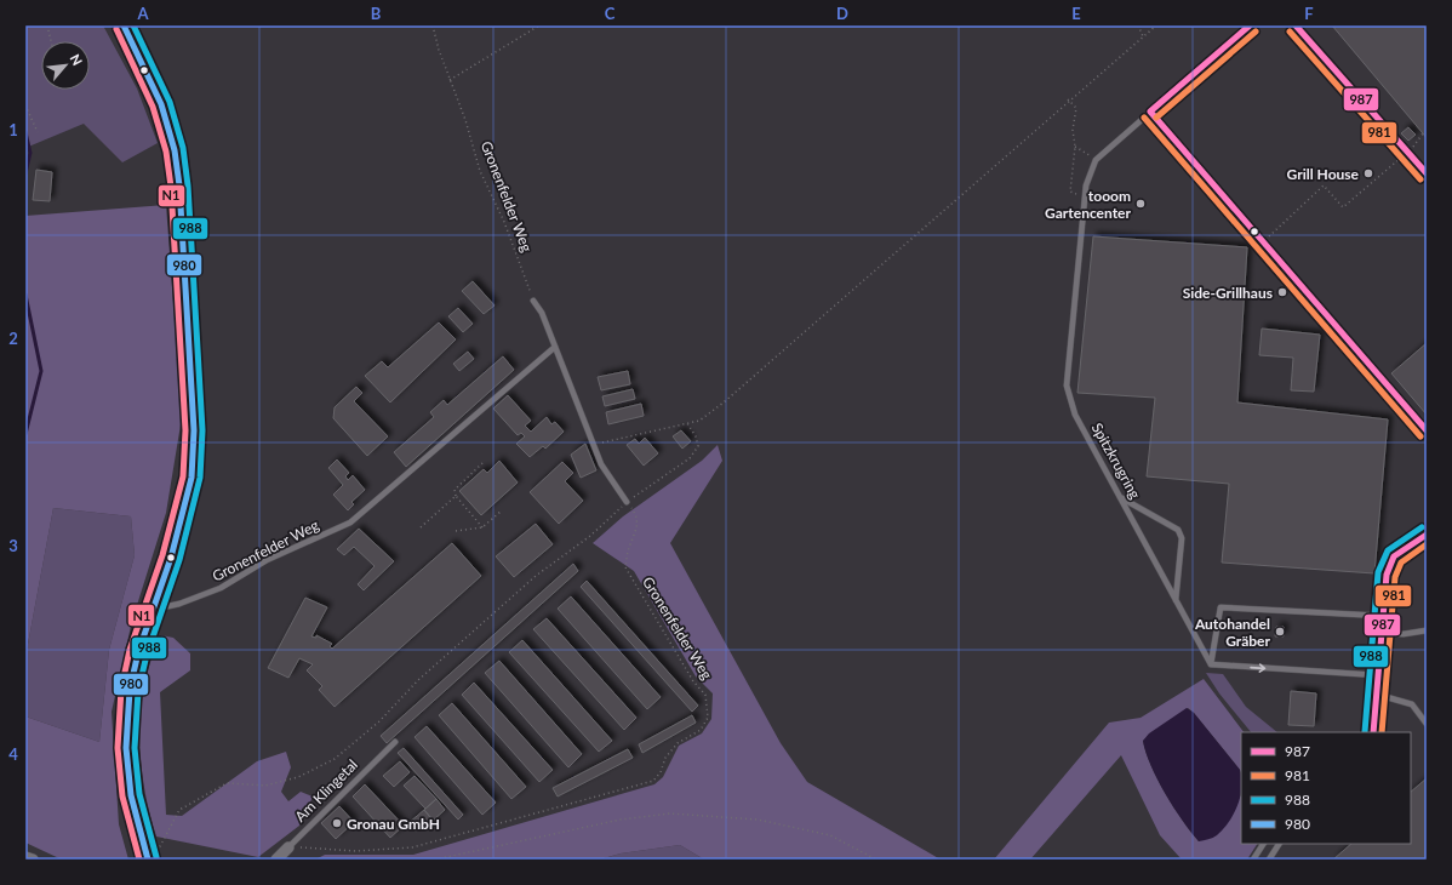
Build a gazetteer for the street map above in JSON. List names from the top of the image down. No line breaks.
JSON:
{"streets":{"street":["Am Klingetal"],"lane":["Gronenfelder Weg","Spitzkrugring"]},"crossings":[["Gronenfelder Weg","Am Klingetal"]],"places":["Grill House","tooom Gartencenter","Side-Grillhaus","Autohandel Gräber","Gronau GmbH"],"lines":["transit line 987","transit line 988","transit line 980","transit line N1","transit line 981"],"legend":["987","981","988","980"],"north":"top right","grid":{"columns":["A","B","C","D","E","F"],"rows":["1","2","3","4"]}}
